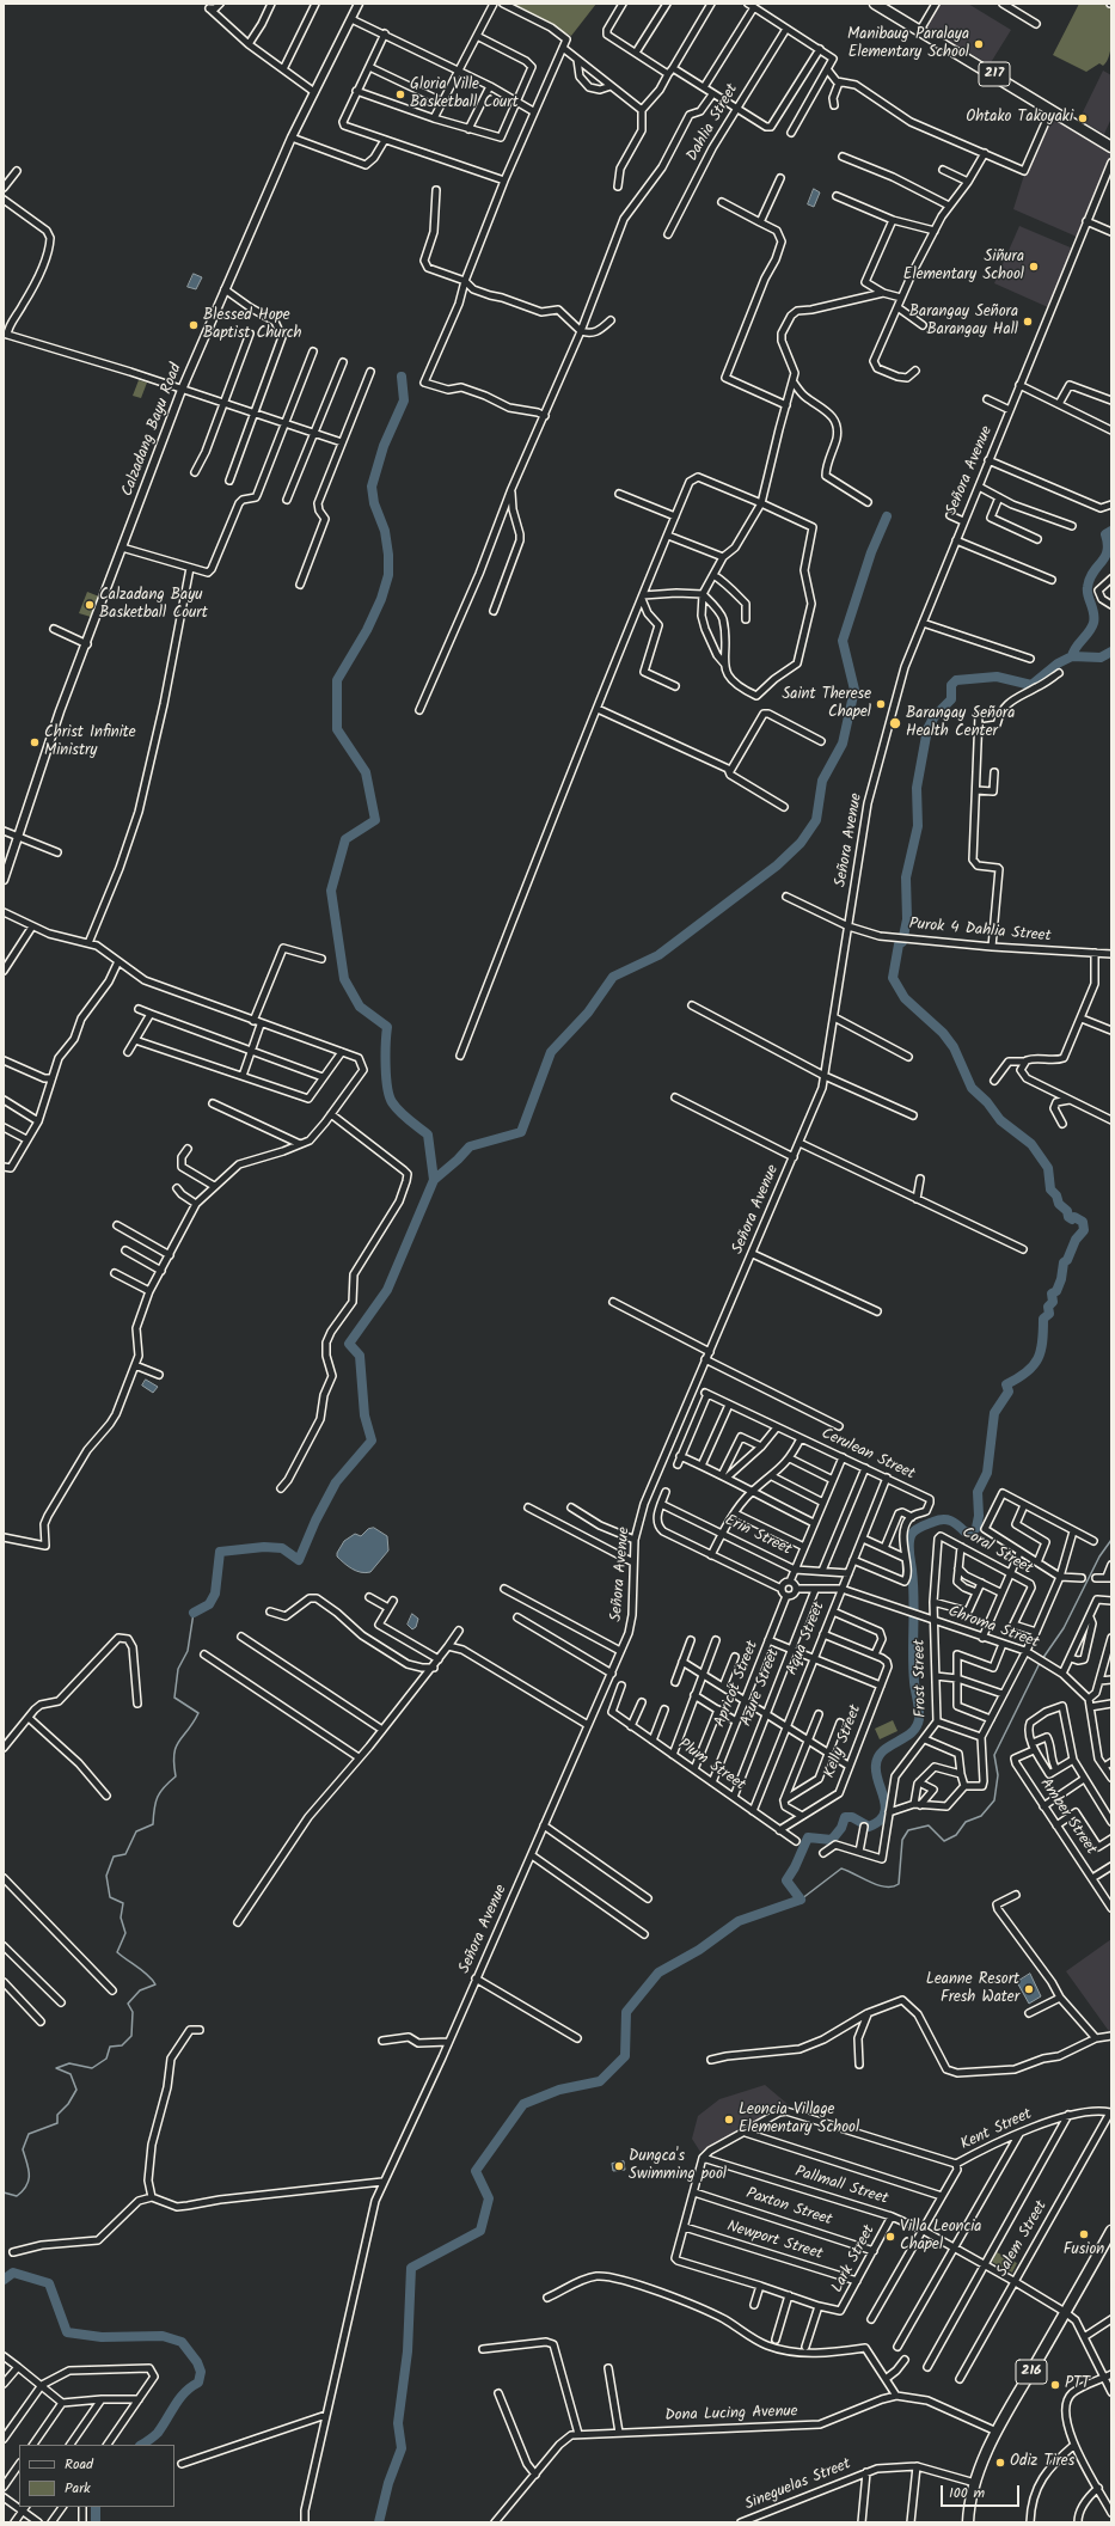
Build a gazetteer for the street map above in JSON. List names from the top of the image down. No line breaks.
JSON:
{"streets":{"main road":["217","216"],"street":["Dahlia Street","Calzadang Bayu Road","Señora Avenue","Purok 4 Dahlia Street","Cerulean Street","Erin Street","Coral Street","Chroma Street","Aqua Street","Frost Street","Apricot Street","Azure Street","Kelly Street","Plum Street","Amber Street","Kent Street","Pallmall Street","Paxton Street","Salem Street","Newport Street","Lark Street","Dona Lucing Avenue","Sineguelas Street"]},"crossings":[["Señora Avenue","Purok 4 Dahlia Street"],["Cerulean Street","Aqua Street"],["Erin Street","Aqua Street"],["Coral Street","Frost Street"],["Chroma Street","Aqua Street"],["Chroma Street","Frost Street"],["Chroma Street","Apricot Street"],["Chroma Street","Azure Street"],["Aqua Street","Plum Street"],["Apricot Street","Plum Street"],["Azure Street","Plum Street"],["Kelly Street","Plum Street"],["Kent Street","Pallmall Street"],["Kent Street","Salem Street"],["Pallmall Street","Salem Street"],["Pallmall Street","Lark Street"],["Pallmall Street","216"],["Paxton Street","Lark Street"],["Newport Street","Lark Street"],["216","Dona Lucing Avenue"],["216","Sineguelas Street"]],"places":["Manibaug Paralaya Elementary School","Gloria Ville Basketball Court","Ohtako Takoyaki","Siñura Elementary School","Barangay Señora Barangay Hall","Blessed Hope Baptist Church","Calzadang Bayu Basketball Court","Saint Therese Chapel","Barangay Señora Health Center","Christ Infinite Ministry","Leanne Resort Fresh Water","Leoncia Village Elementary School","Dungca's Swimming pool","Fusion","Villa Leoncia Chapel","PTT","Odiz Tires"],"legend":["Road","Park"],"scale_bar":"100 m"}
